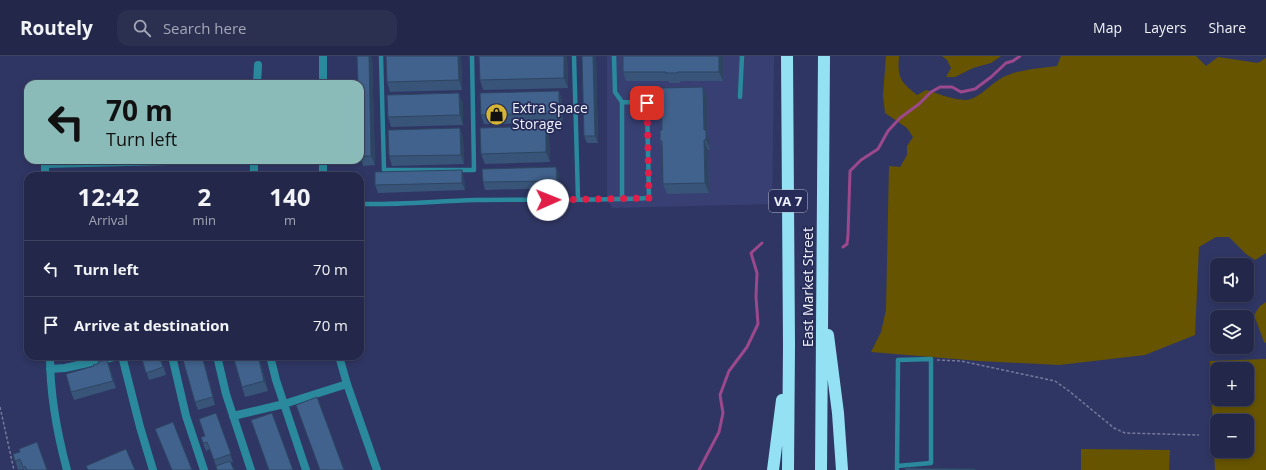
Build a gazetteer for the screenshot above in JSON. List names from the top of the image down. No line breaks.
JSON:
{"streets":{"highway":["VA 7","East Market Street"]},"places":{"shop":["Extra Space Storage"]},"page":{"header":"Routely","search":"Search here","nav":["Map","Layers","Share"],"turn":["70 m","Turn left"],"eta":["12:42","Arrival","2","min","140","m"],"list":[{"name":"Turn left","value":"70 m"},{"name":"Arrive at destination","value":"70 m"}],"map_buttons":["+","−"]}}
